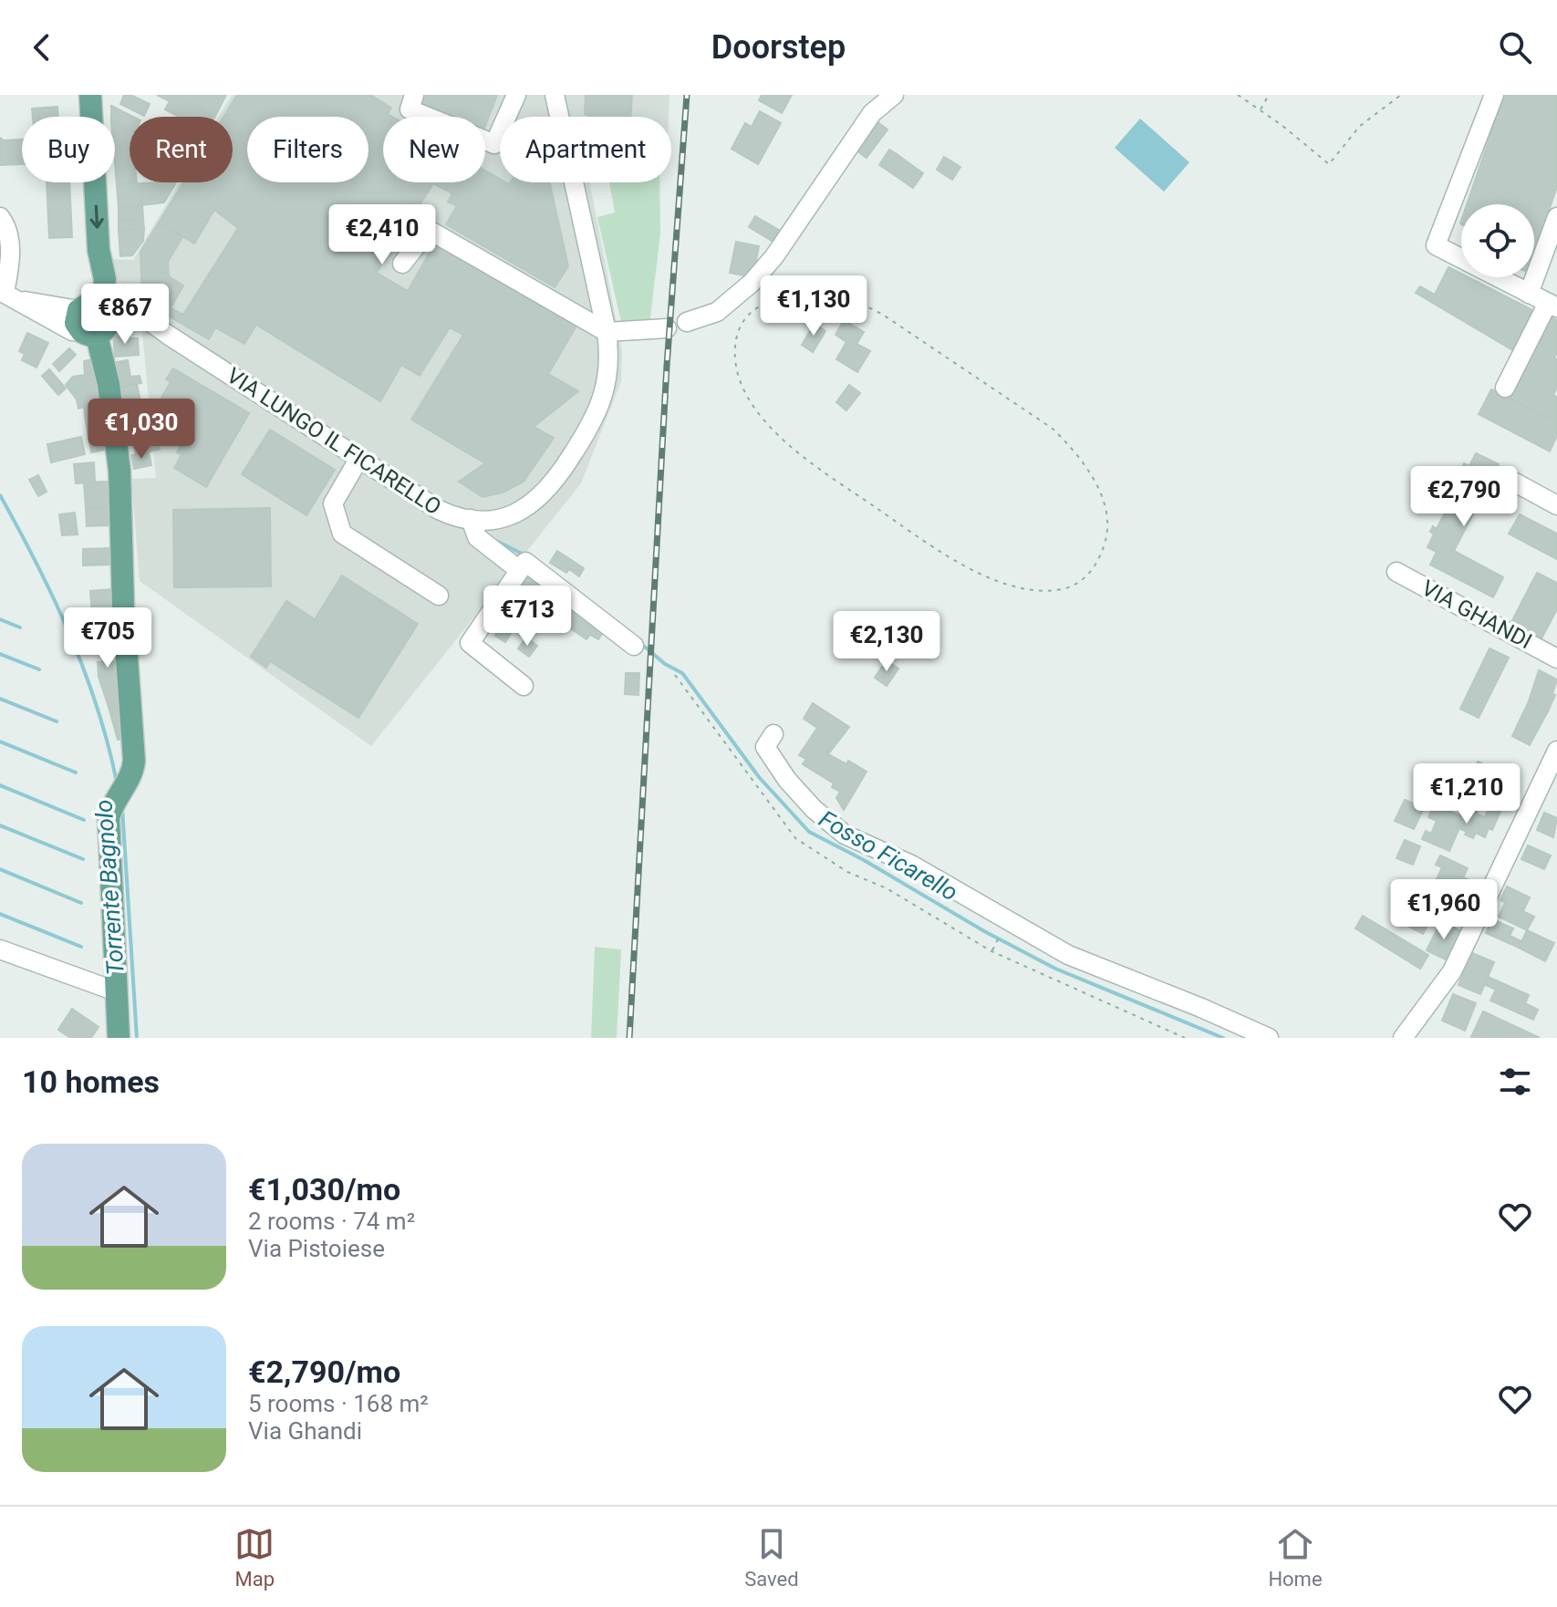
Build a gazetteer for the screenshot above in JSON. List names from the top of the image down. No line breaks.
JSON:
{"streets":{"street":["VIA LUNGO IL FICARELLO","VIA GHANDI"]},"water":["Fosso Ficarello","Torrente Bagnolo"],"page":{"header":"Doorstep","chip":["Buy","Rent","Filters","New","Apartment"],"price":["€2,410","€1,130","€867","€1,030","€2,790","€713","€705","€2,130","€1,210","€1,960"],"heading":"10 homes","list":[{"name":"€1,030/mo","note":"2 rooms · 74 m² · Via Pistoiese"},{"name":"€2,790/mo","note":"5 rooms · 168 m² · Via Ghandi"}],"tabs":["Map","Saved","Home"]}}
